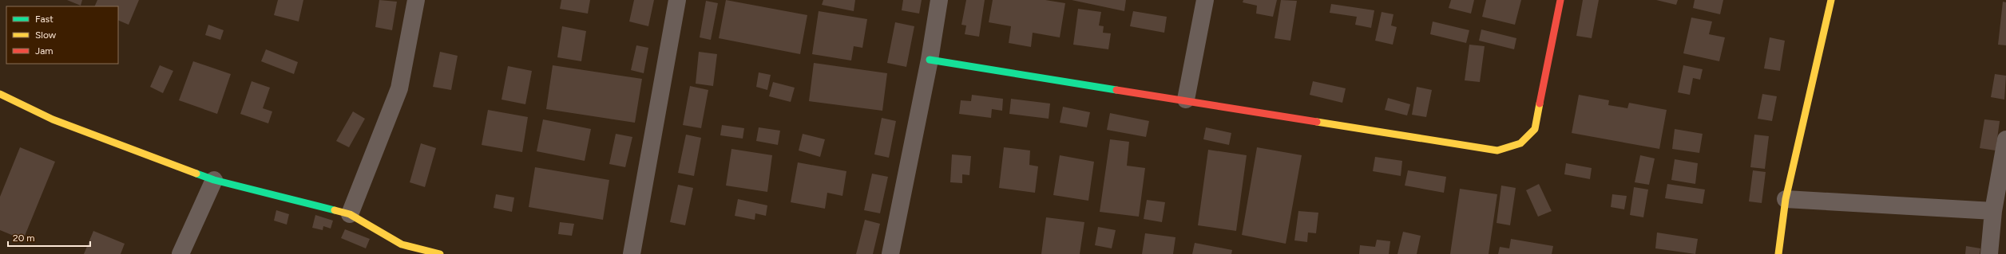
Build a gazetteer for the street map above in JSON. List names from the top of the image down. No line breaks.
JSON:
{"legend":["Fast","Slow","Jam"],"scale_bar":"20 m"}
